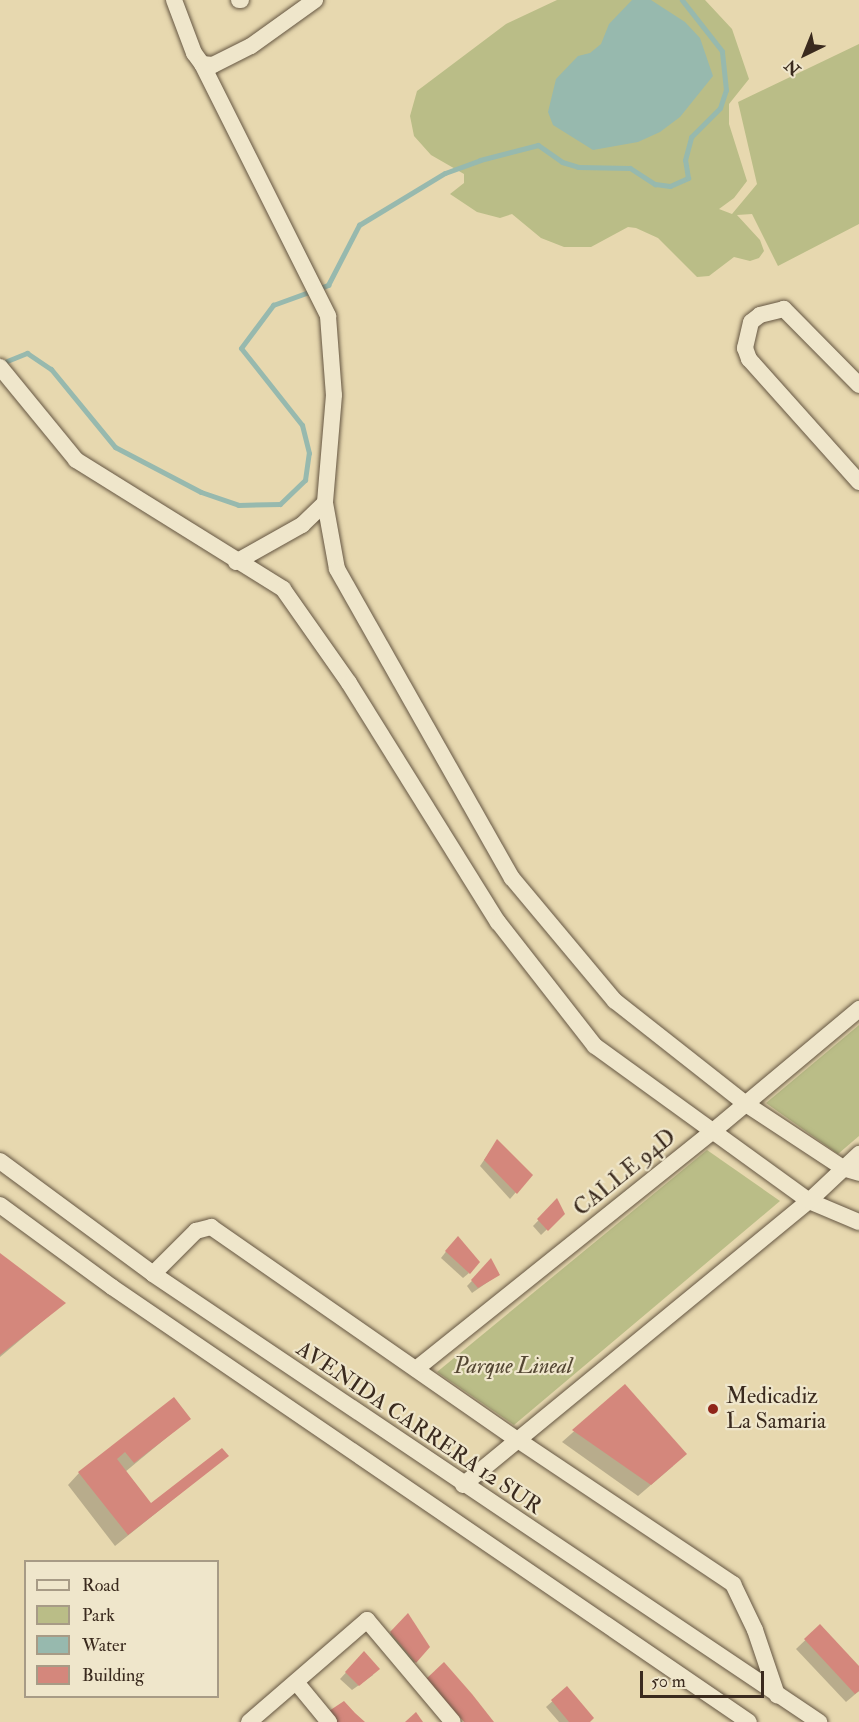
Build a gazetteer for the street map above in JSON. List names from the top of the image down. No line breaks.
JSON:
{"streets":{"street":["CALLE 94D","AVENIDA CARRERA 12 SUR"]},"parks":["Parque Lineal"],"places":["Medicadiz La Samaria"],"legend":["Road","Park","Water","Building"],"scale_bar":"50 m","north":"bottom left"}
